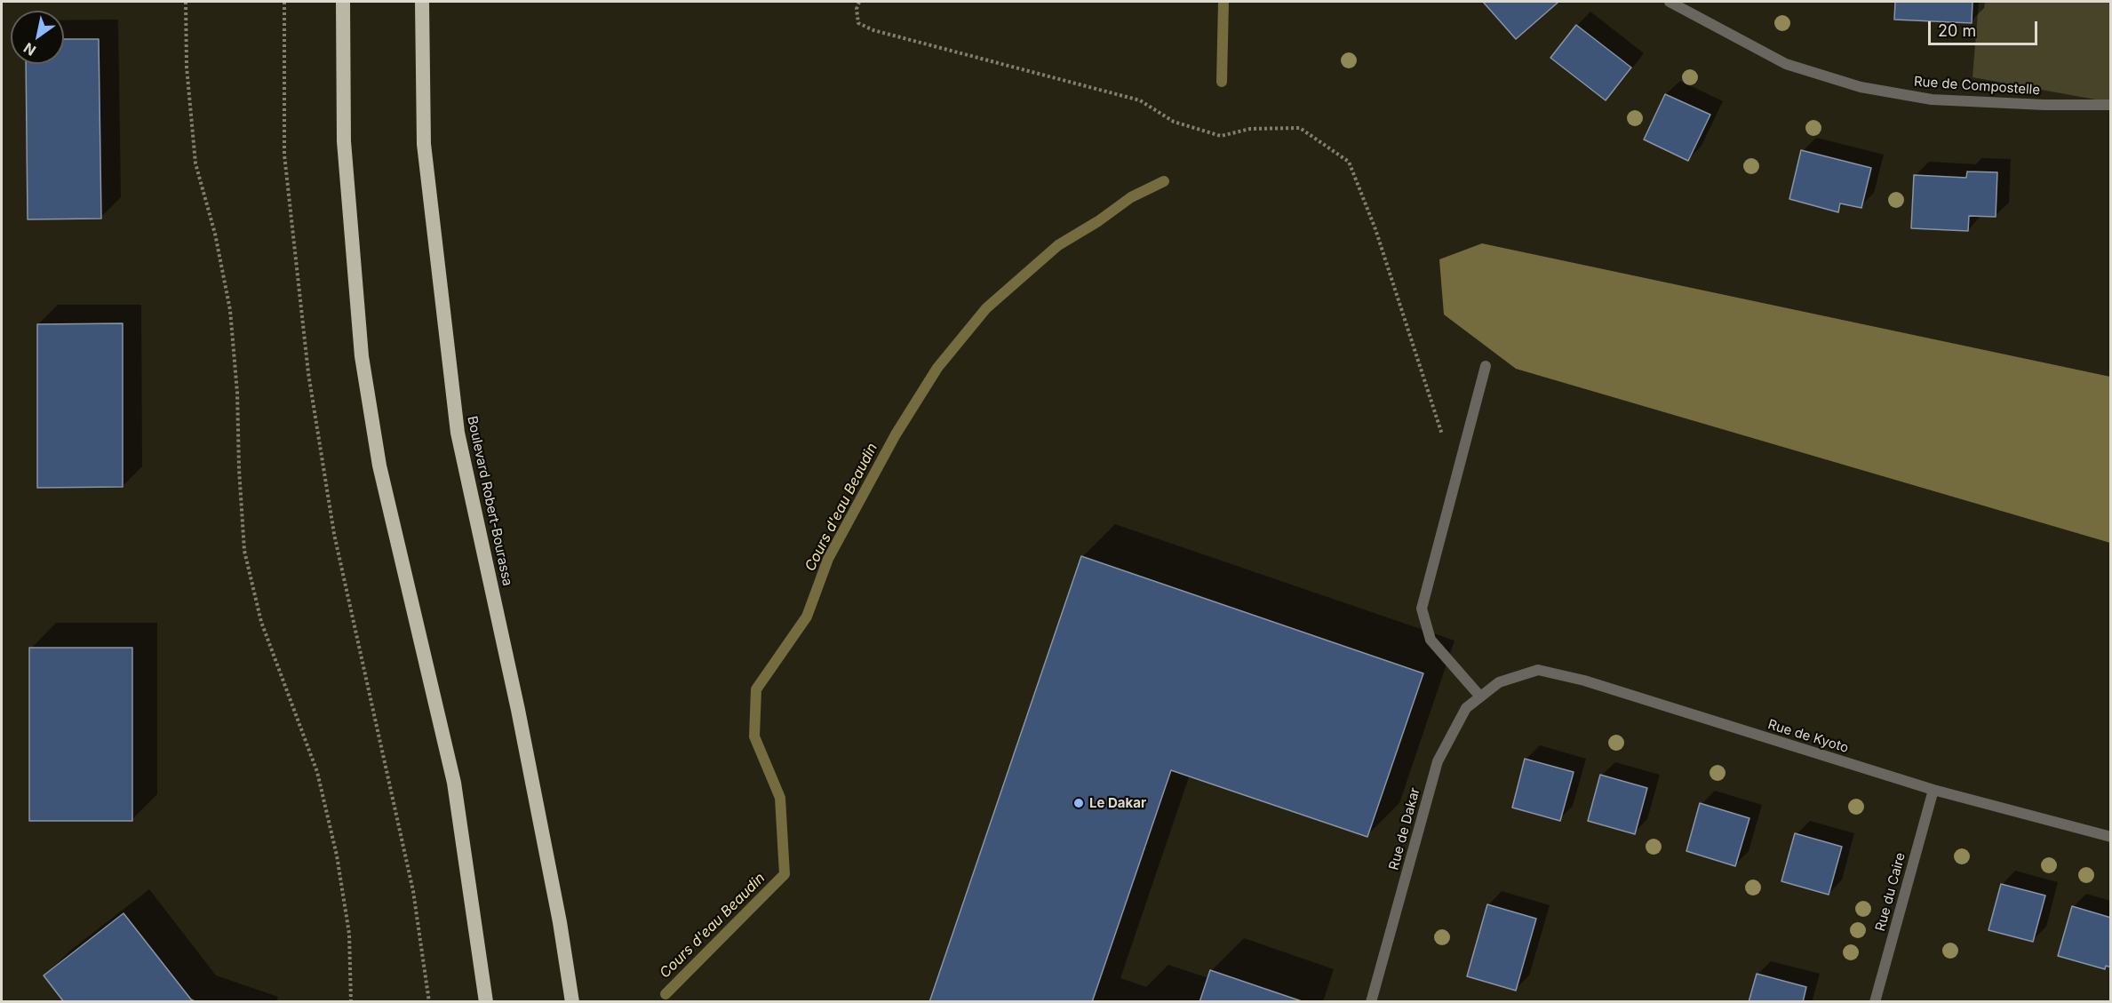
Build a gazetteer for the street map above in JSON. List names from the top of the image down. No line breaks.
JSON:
{"streets":{"highway":["Boulevard Robert-Bourassa"],"street":["Rue de Compostelle","Rue de Kyoto","Rue de Dakar","Rue du Caire"]},"crossings":[["Rue de Kyoto","Rue de Dakar"],["Rue de Kyoto","Rue du Caire"]],"water":["Cours d'eau Beaudin"],"places":["Le Dakar"],"scale_bar":"20 m","north":"bottom left"}
